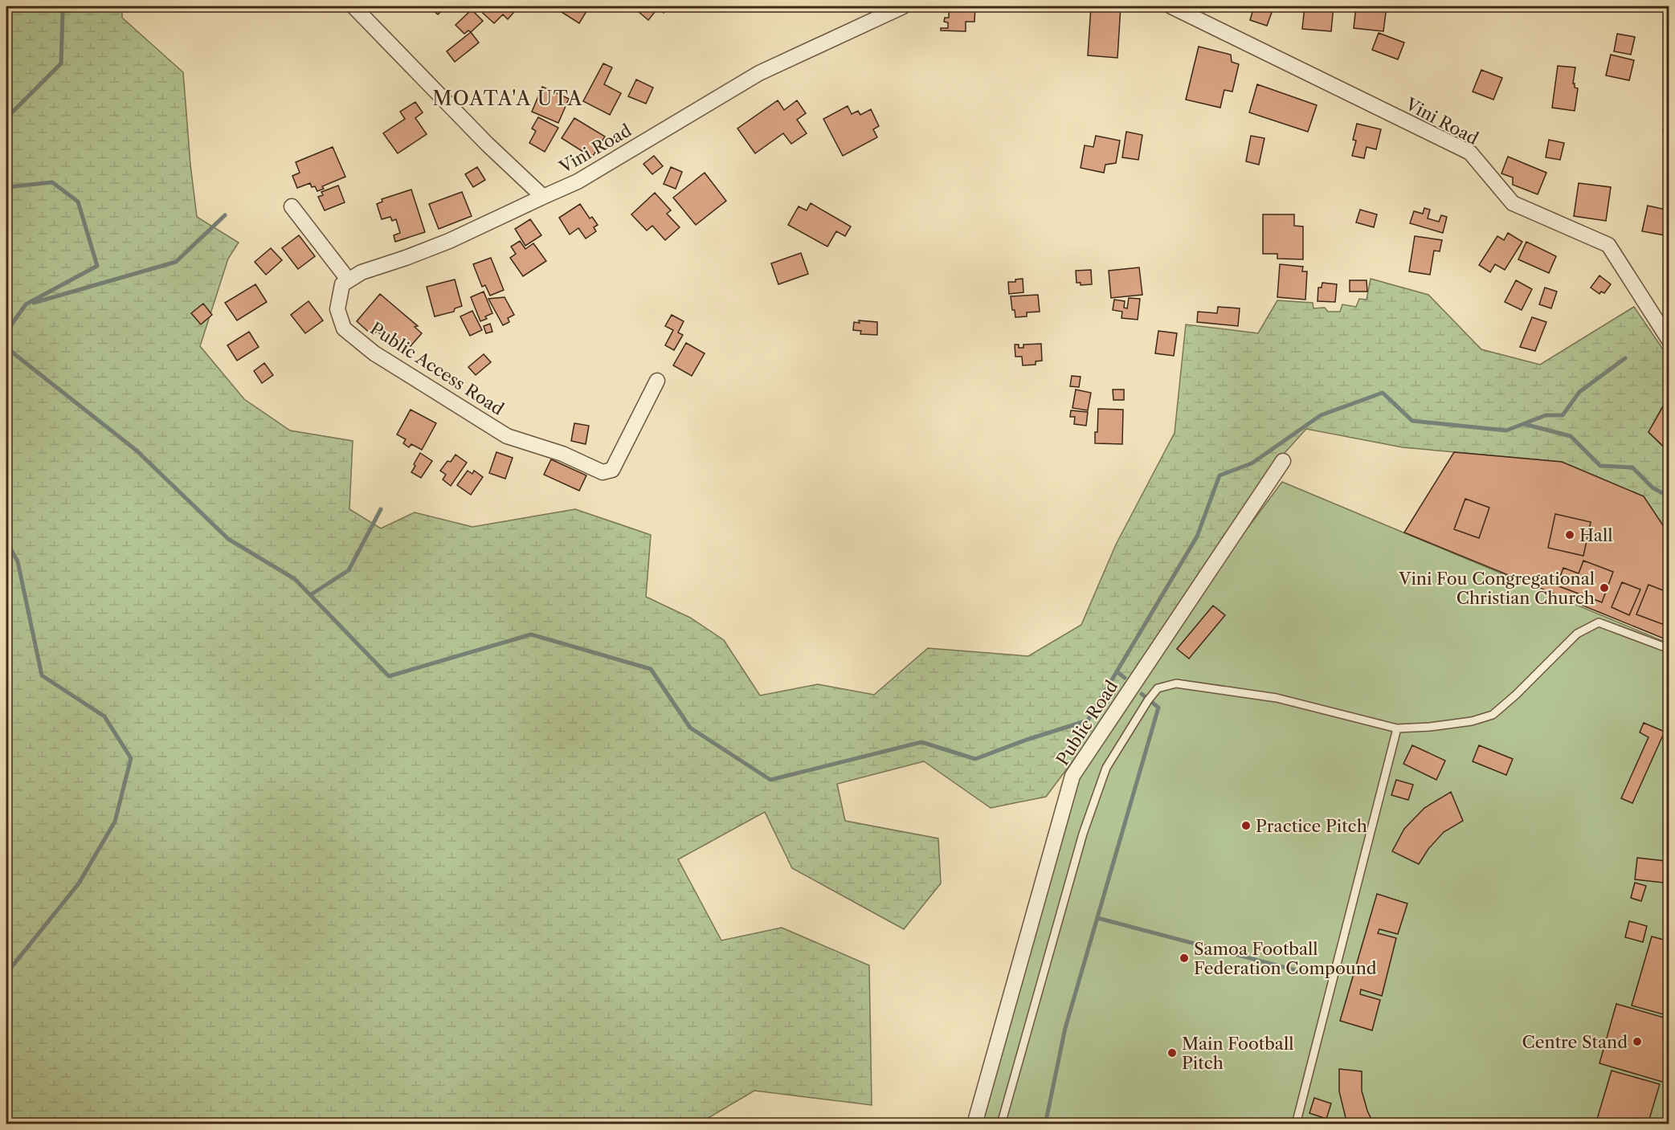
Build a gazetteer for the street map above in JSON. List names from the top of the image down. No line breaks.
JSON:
{"streets":{"street":["Vini Road","Public Access Road","Public Road"]},"districts":["MOATA'A UTA"],"places":["Hall","Vini Fou Congregational Christian Church","Practice Pitch","Samoa Football Federation Compound","Centre Stand","Main Football Pitch"]}
